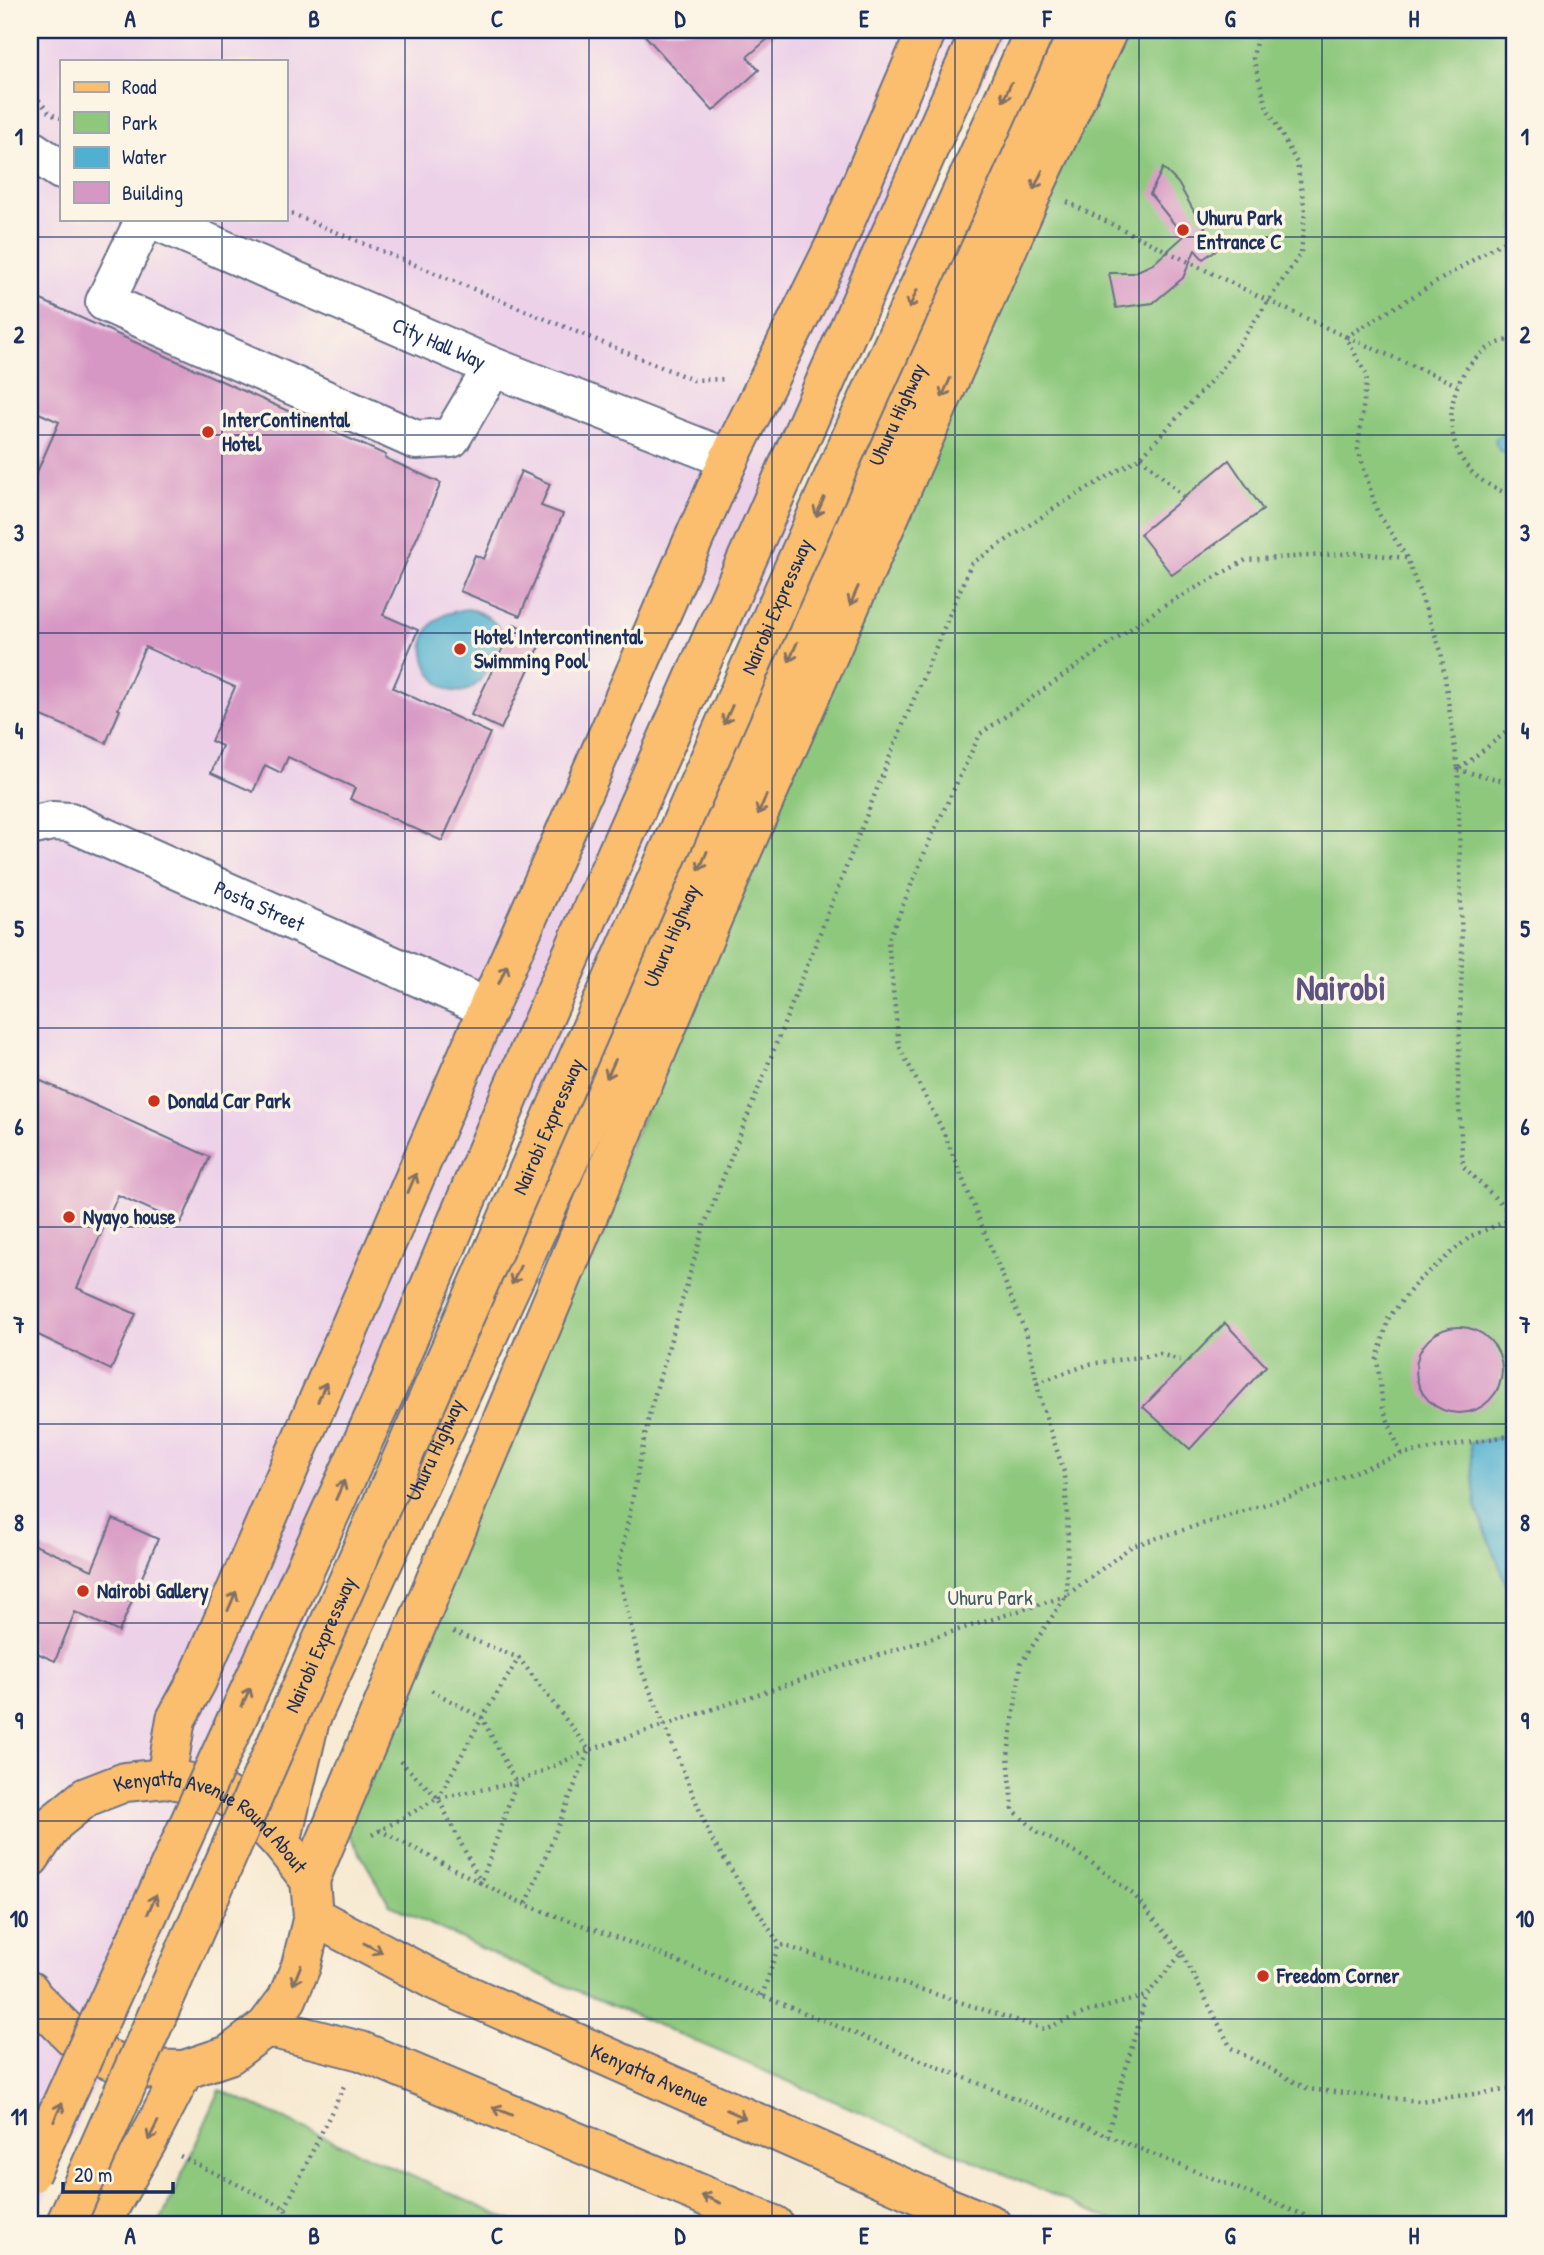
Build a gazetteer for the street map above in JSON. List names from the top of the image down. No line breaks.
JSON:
{"streets":{"main road":["Uhuru Highway","Nairobi Expressway","Kenyatta Avenue Round About","Kenyatta Avenue"],"street":["City Hall Way","Posta Street"]},"crossings":[["Uhuru Highway","Kenyatta Avenue Round About"],["Kenyatta Avenue Round About","Kenyatta Avenue"]],"districts":["Nairobi"],"parks":["Uhuru Park"],"places":["Uhuru Park Entrance C","InterContinental Hotel","Hotel Intercontinental Swimming Pool","Donald Car Park","Nyayo house","Nairobi Gallery","Freedom Corner"],"legend":["Road","Park","Water","Building"],"scale_bar":"20 m","grid":{"columns":["A","B","C","D","E","F","G","H"],"rows":["1","2","3","4","5","6","7","8","9","10","11"]}}
